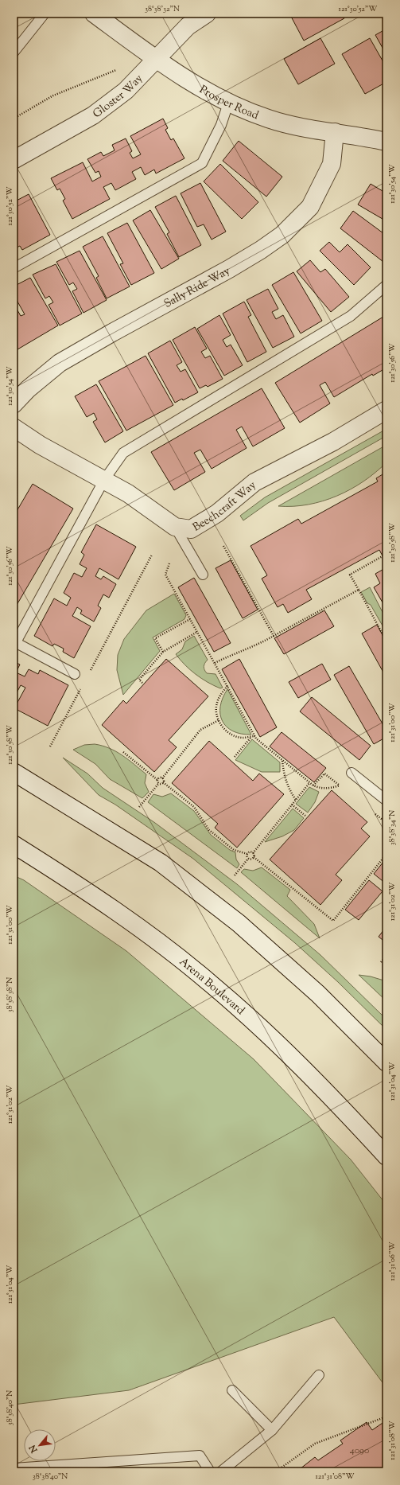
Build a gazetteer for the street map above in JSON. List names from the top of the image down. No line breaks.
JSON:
{"streets":{"street":["Gloster Way","Prosper Road","Sally Ride Way","Beechcraft Way","Arena Boulevard"]},"crossings":[["Gloster Way","Prosper Road"],["Prosper Road","Sally Ride Way"]],"house_numbers":["4090"],"north":"bottom left","coordinates":["38°38'32\"N","121°30'52\"W","121°30'54\"W","121°30'56\"W","121°30'58\"W","121°31'00\"W","38°38'34\"N","121°31'02\"W","38°38'38\"N","121°31'04\"W","121°31'06\"W","38°38'40\"N","121°31'08\"W"]}
